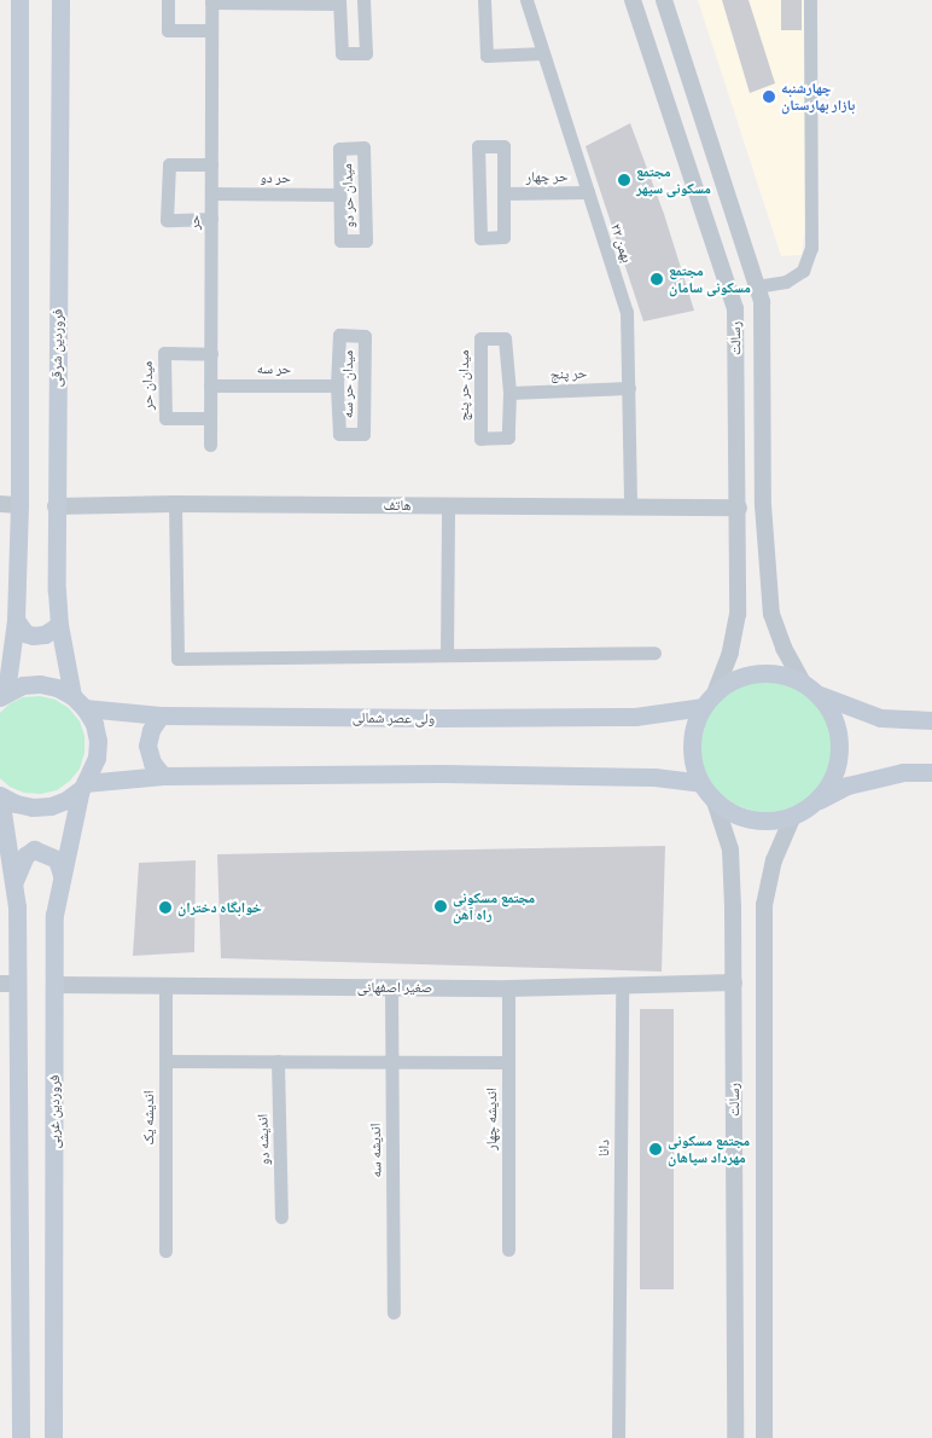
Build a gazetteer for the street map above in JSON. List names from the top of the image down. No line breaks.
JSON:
{"streets":{"main road":["فروردین شرقی","ولی عصر شمالی","فروردین غربی"],"street":["حر چهار","حر دو","میدان حر دو","حر","۲۲ بهمن","رسالت","حر سه","حر پنج","میدان حر سه","میدان حر","میدان حر پنج","هاتف","صغیر اصفهانی","اندیشه یک","اندیشه چهار","اندیشه دو","دانا","اندیشه سه"]},"crossings":[["حر چهار","۲۲ بهمن"],["حر دو","میدان حر دو"],["حر دو","حر"],["حر","حر سه"],["حر","میدان حر"],["۲۲ بهمن","حر پنج"],["۲۲ بهمن","هاتف"],["رسالت","هاتف"],["رسالت","ولی عصر شمالی"],["رسالت","صغیر اصفهانی"],["فروردین شرقی","هاتف"],["فروردین شرقی","ولی عصر شمالی"],["فروردین شرقی","فروردین غربی"],["حر سه","میدان حر سه"],["حر پنج","میدان حر پنج"],["صغیر اصفهانی","فروردین غربی"],["صغیر اصفهانی","اندیشه یک"],["صغیر اصفهانی","اندیشه چهار"],["صغیر اصفهانی","دانا"],["صغیر اصفهانی","اندیشه سه"]],"places":["چهارشنبه بازار بهارستان","مجتمع مسکونی سپهر","مجتمع مسکونی سامان","مجتمع مسکونی راه آهن","خوابگاه دختران","مجتمع مسکونی مهرداد سپاهان"]}
